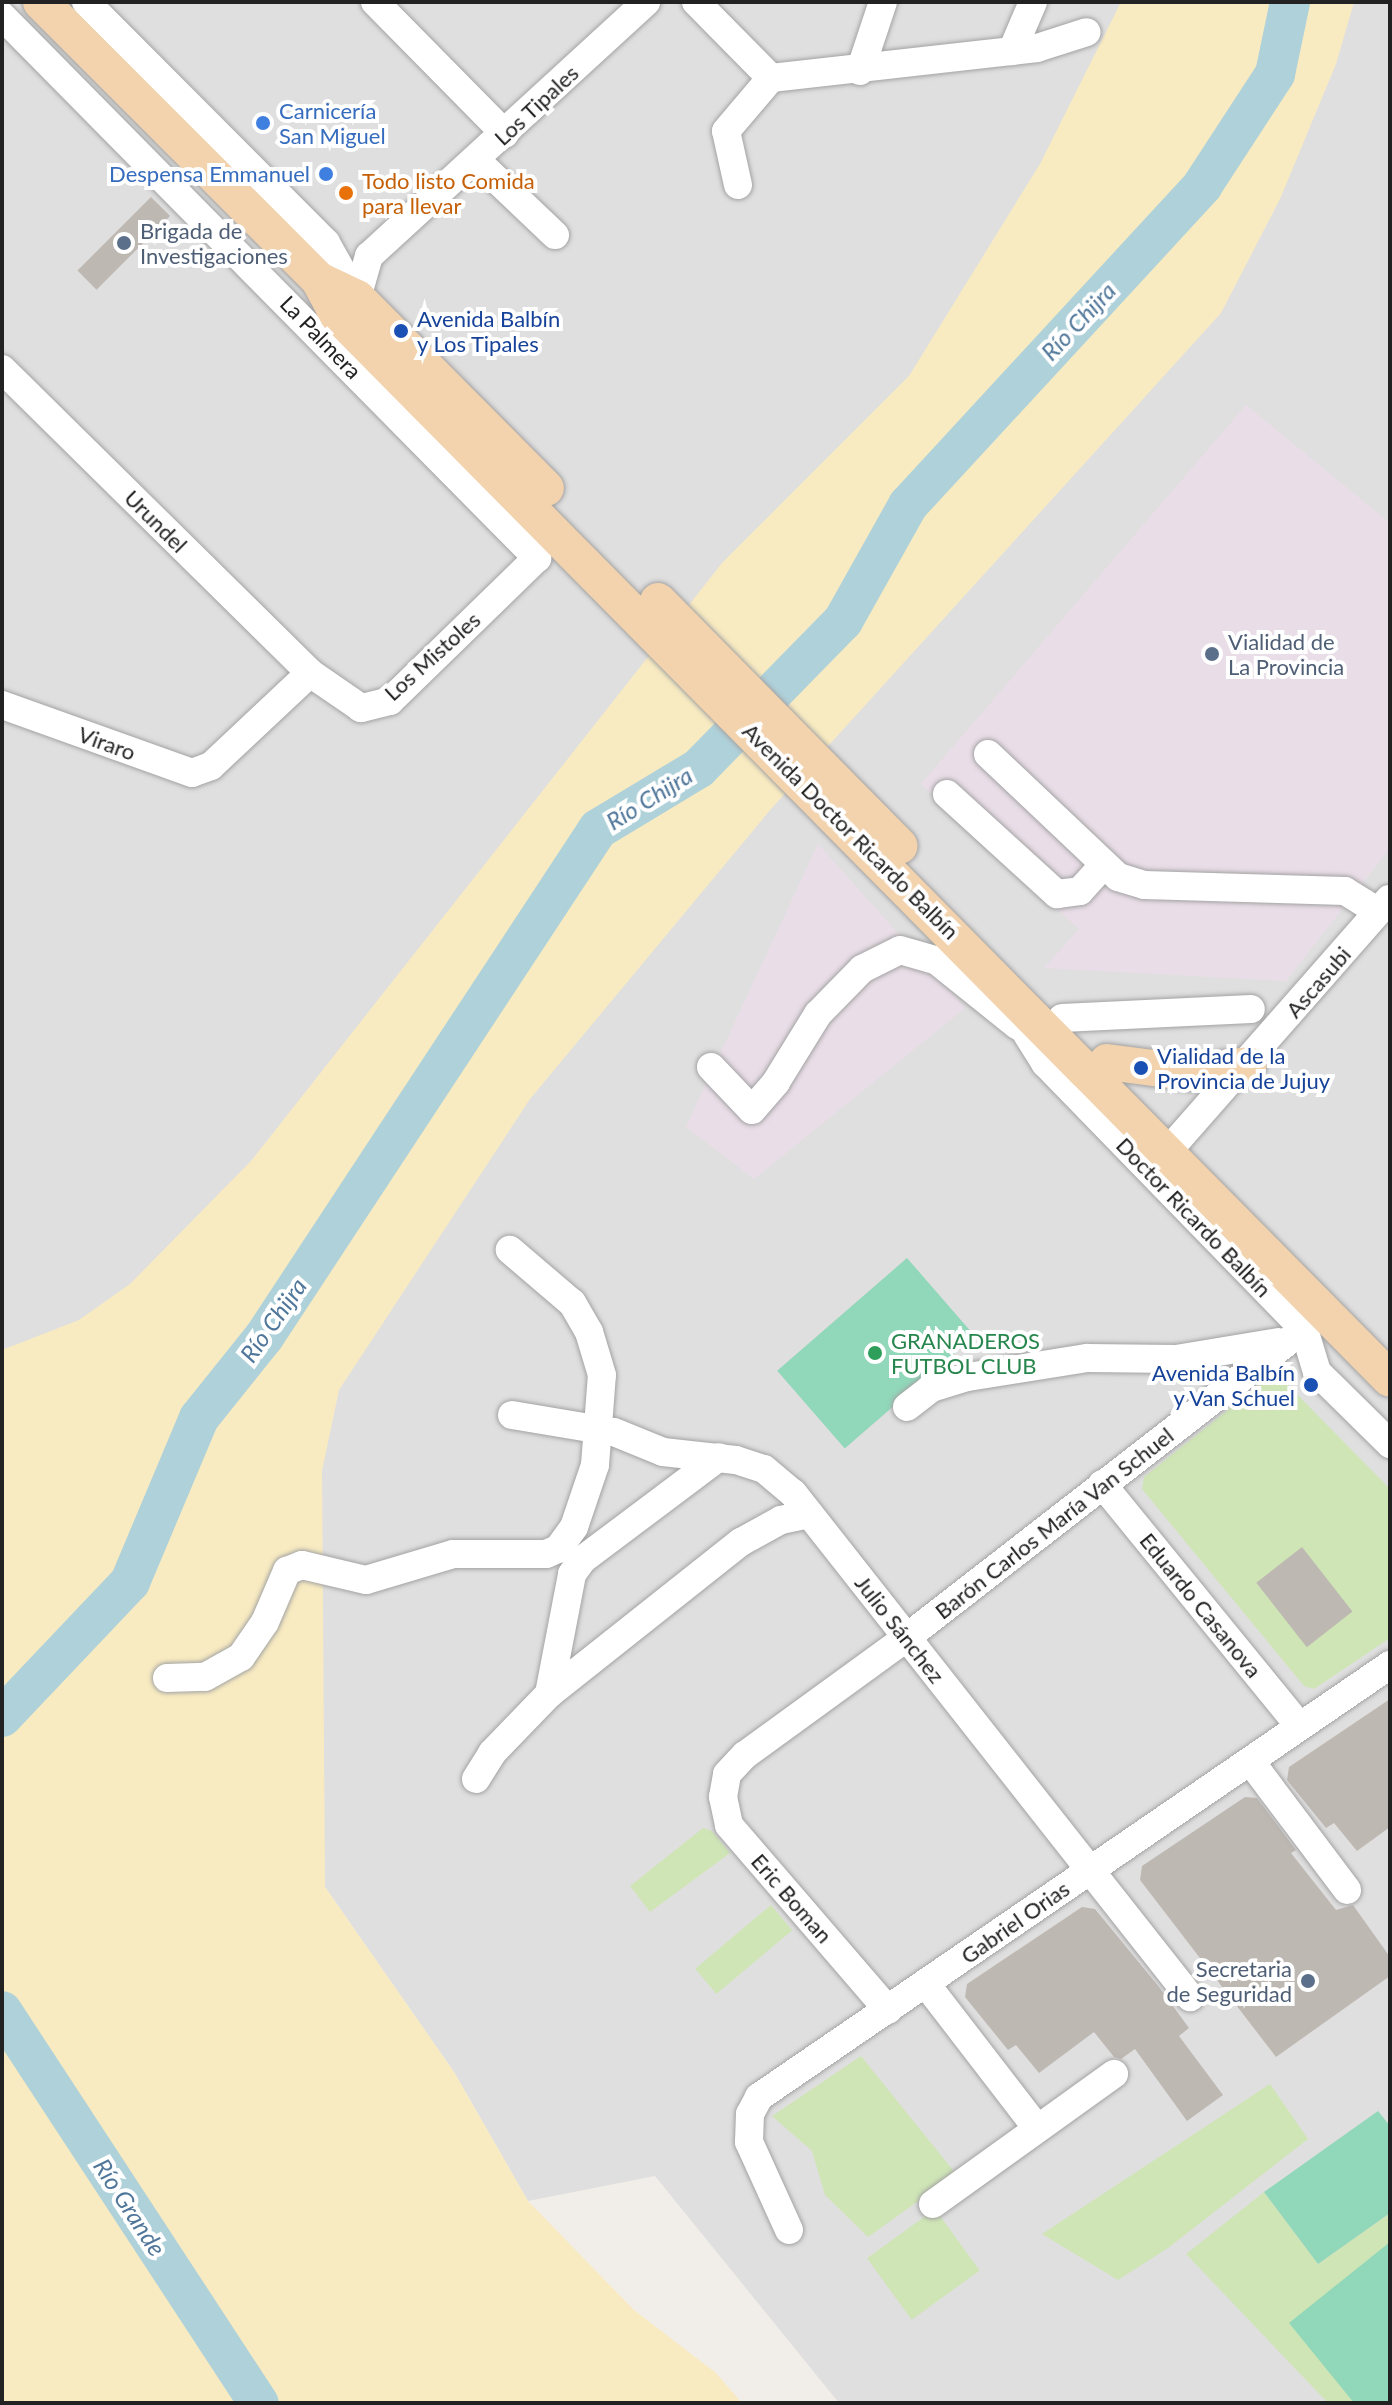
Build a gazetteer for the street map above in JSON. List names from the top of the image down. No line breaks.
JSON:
{"streets":{"main road":["Avenida Doctor Ricardo Balbín"],"street":["Los Tipales","La Palmera","Urundel","Los Mistoles","Viraro","Ascasubi","Doctor Ricardo Balbín","Barón Carlos María Van Schuel","Eduardo Casanova","Julio Sánchez","Eric Boman","Gabriel Orias"]},"crossings":[["Los Tipales","Avenida Doctor Ricardo Balbín"],["La Palmera","Los Mistoles"],["La Palmera","Avenida Doctor Ricardo Balbín"],["Urundel","Los Mistoles"],["Urundel","Viraro"],["Los Mistoles","Viraro"],["Los Mistoles","Avenida Doctor Ricardo Balbín"],["Avenida Doctor Ricardo Balbín","Ascasubi"],["Avenida Doctor Ricardo Balbín","Doctor Ricardo Balbín"],["Ascasubi","Doctor Ricardo Balbín"],["Doctor Ricardo Balbín","Barón Carlos María Van Schuel"],["Barón Carlos María Van Schuel","Eduardo Casanova"],["Barón Carlos María Van Schuel","Julio Sánchez"],["Barón Carlos María Van Schuel","Eric Boman"],["Eduardo Casanova","Gabriel Orias"],["Julio Sánchez","Gabriel Orias"],["Eric Boman","Gabriel Orias"]],"water":["Río Chijra","Río Grande"],"places":["Carnicería San Miguel","Despensa Emmanuel","Todo listo Comida para llevar","Brigada de Investigaciones","Avenida Balbín y Los Tipales","Vialidad de La Provincia","Vialidad de la Provincia de Jujuy","GRANADEROS FUTBOL CLUB","Avenida Balbín y Van Schuel","Secretaria de Seguridad"]}
